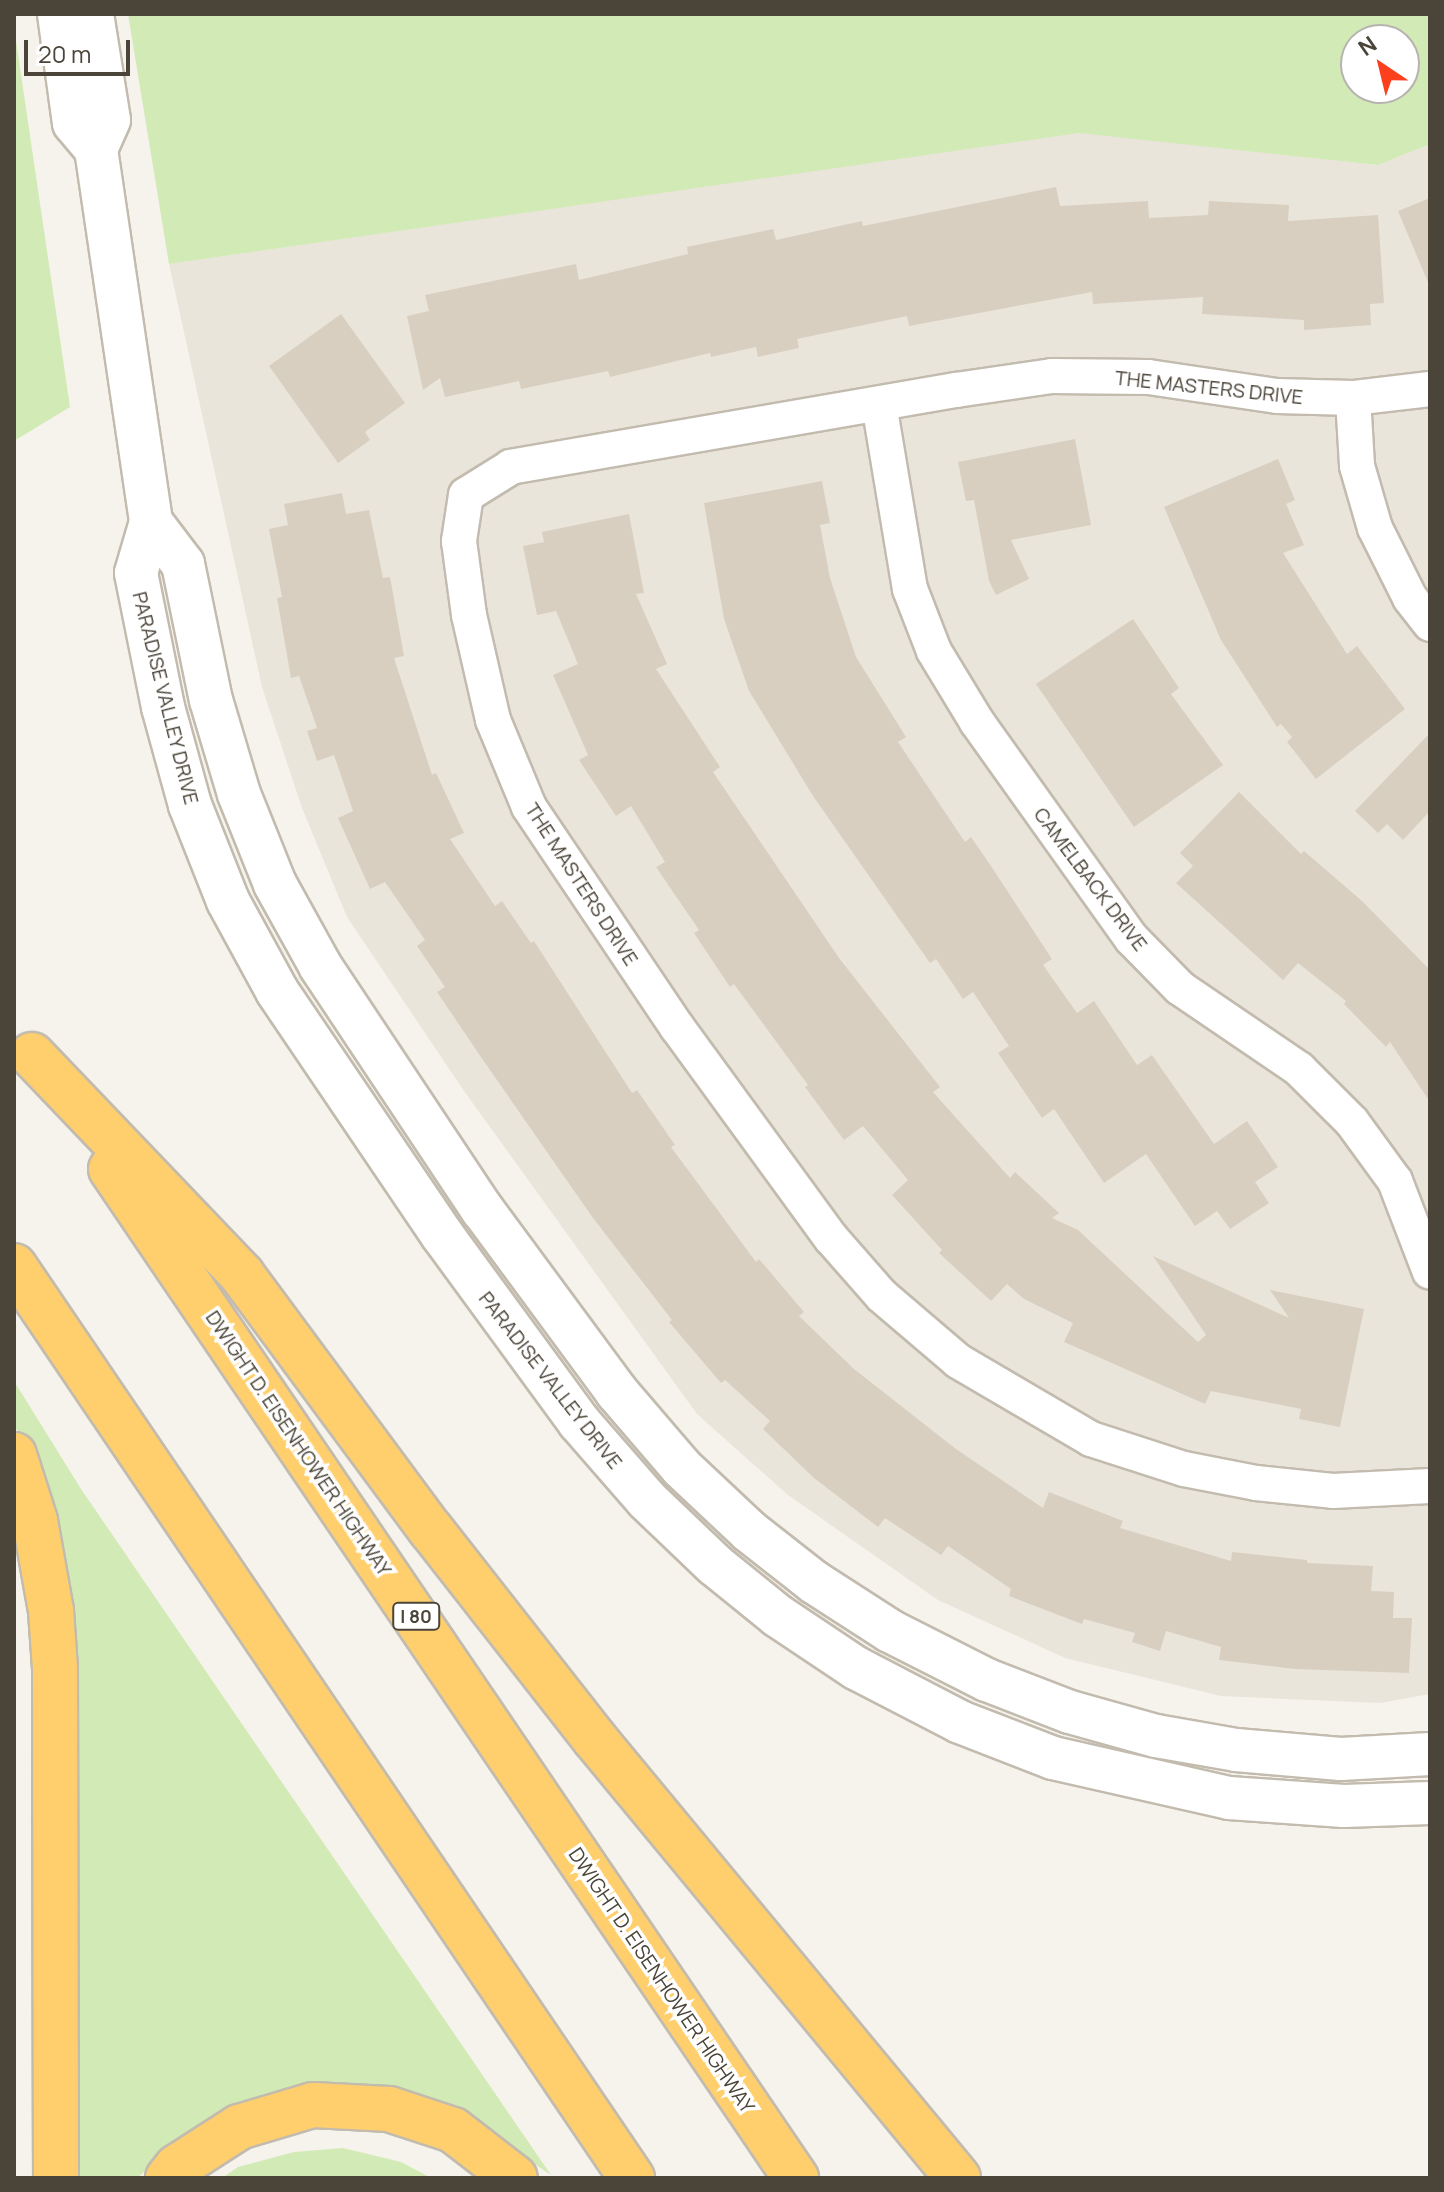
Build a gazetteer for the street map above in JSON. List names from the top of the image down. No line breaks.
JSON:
{"streets":{"highway":["DWIGHT D. EISENHOWER HIGHWAY","I 80"],"street":["THE MASTERS DRIVE","PARADISE VALLEY DRIVE","CAMELBACK DRIVE"]},"crossings":[["THE MASTERS DRIVE","CAMELBACK DRIVE"]],"scale_bar":"20 m","north":"top left"}
